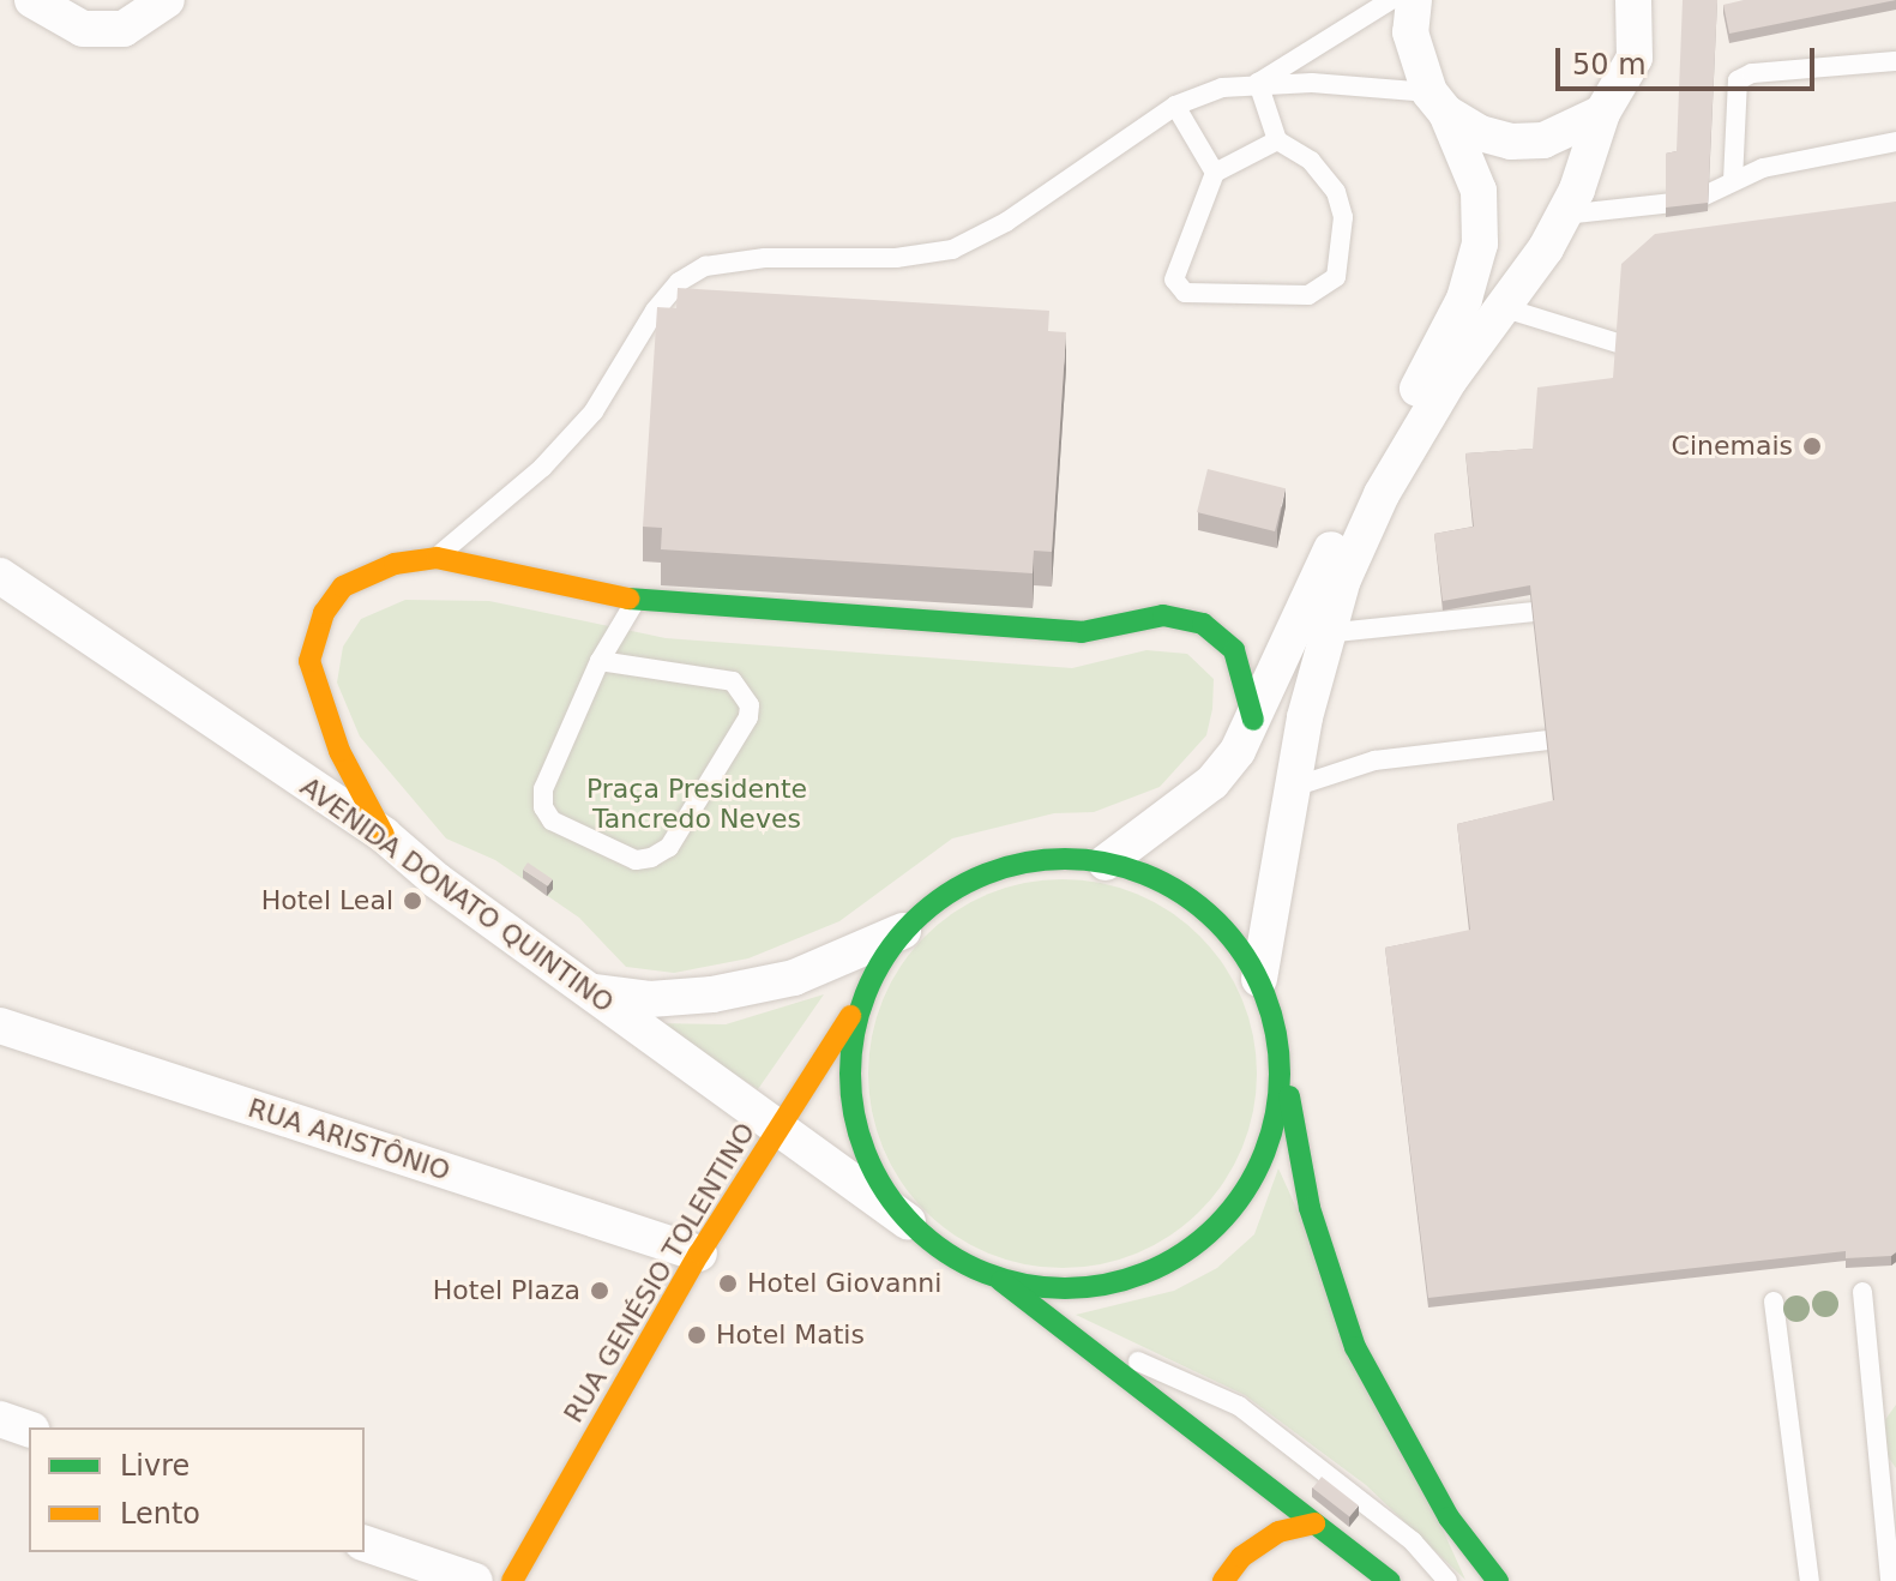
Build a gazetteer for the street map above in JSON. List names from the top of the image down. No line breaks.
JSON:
{"streets":{"street":["AVENIDA DONATO QUINTINO","RUA ARISTÔNIO","RUA GENÉSIO TOLENTINO"]},"crossings":[["AVENIDA DONATO QUINTINO","RUA GENÉSIO TOLENTINO"],["RUA ARISTÔNIO","RUA GENÉSIO TOLENTINO"]],"parks":["Praça Presidente Tancredo Neves"],"places":["Cinemais","Hotel Leal","Hotel Giovanni","Hotel Plaza","Hotel Matis"],"legend":["Livre","Lento"],"scale_bar":"50 m"}
